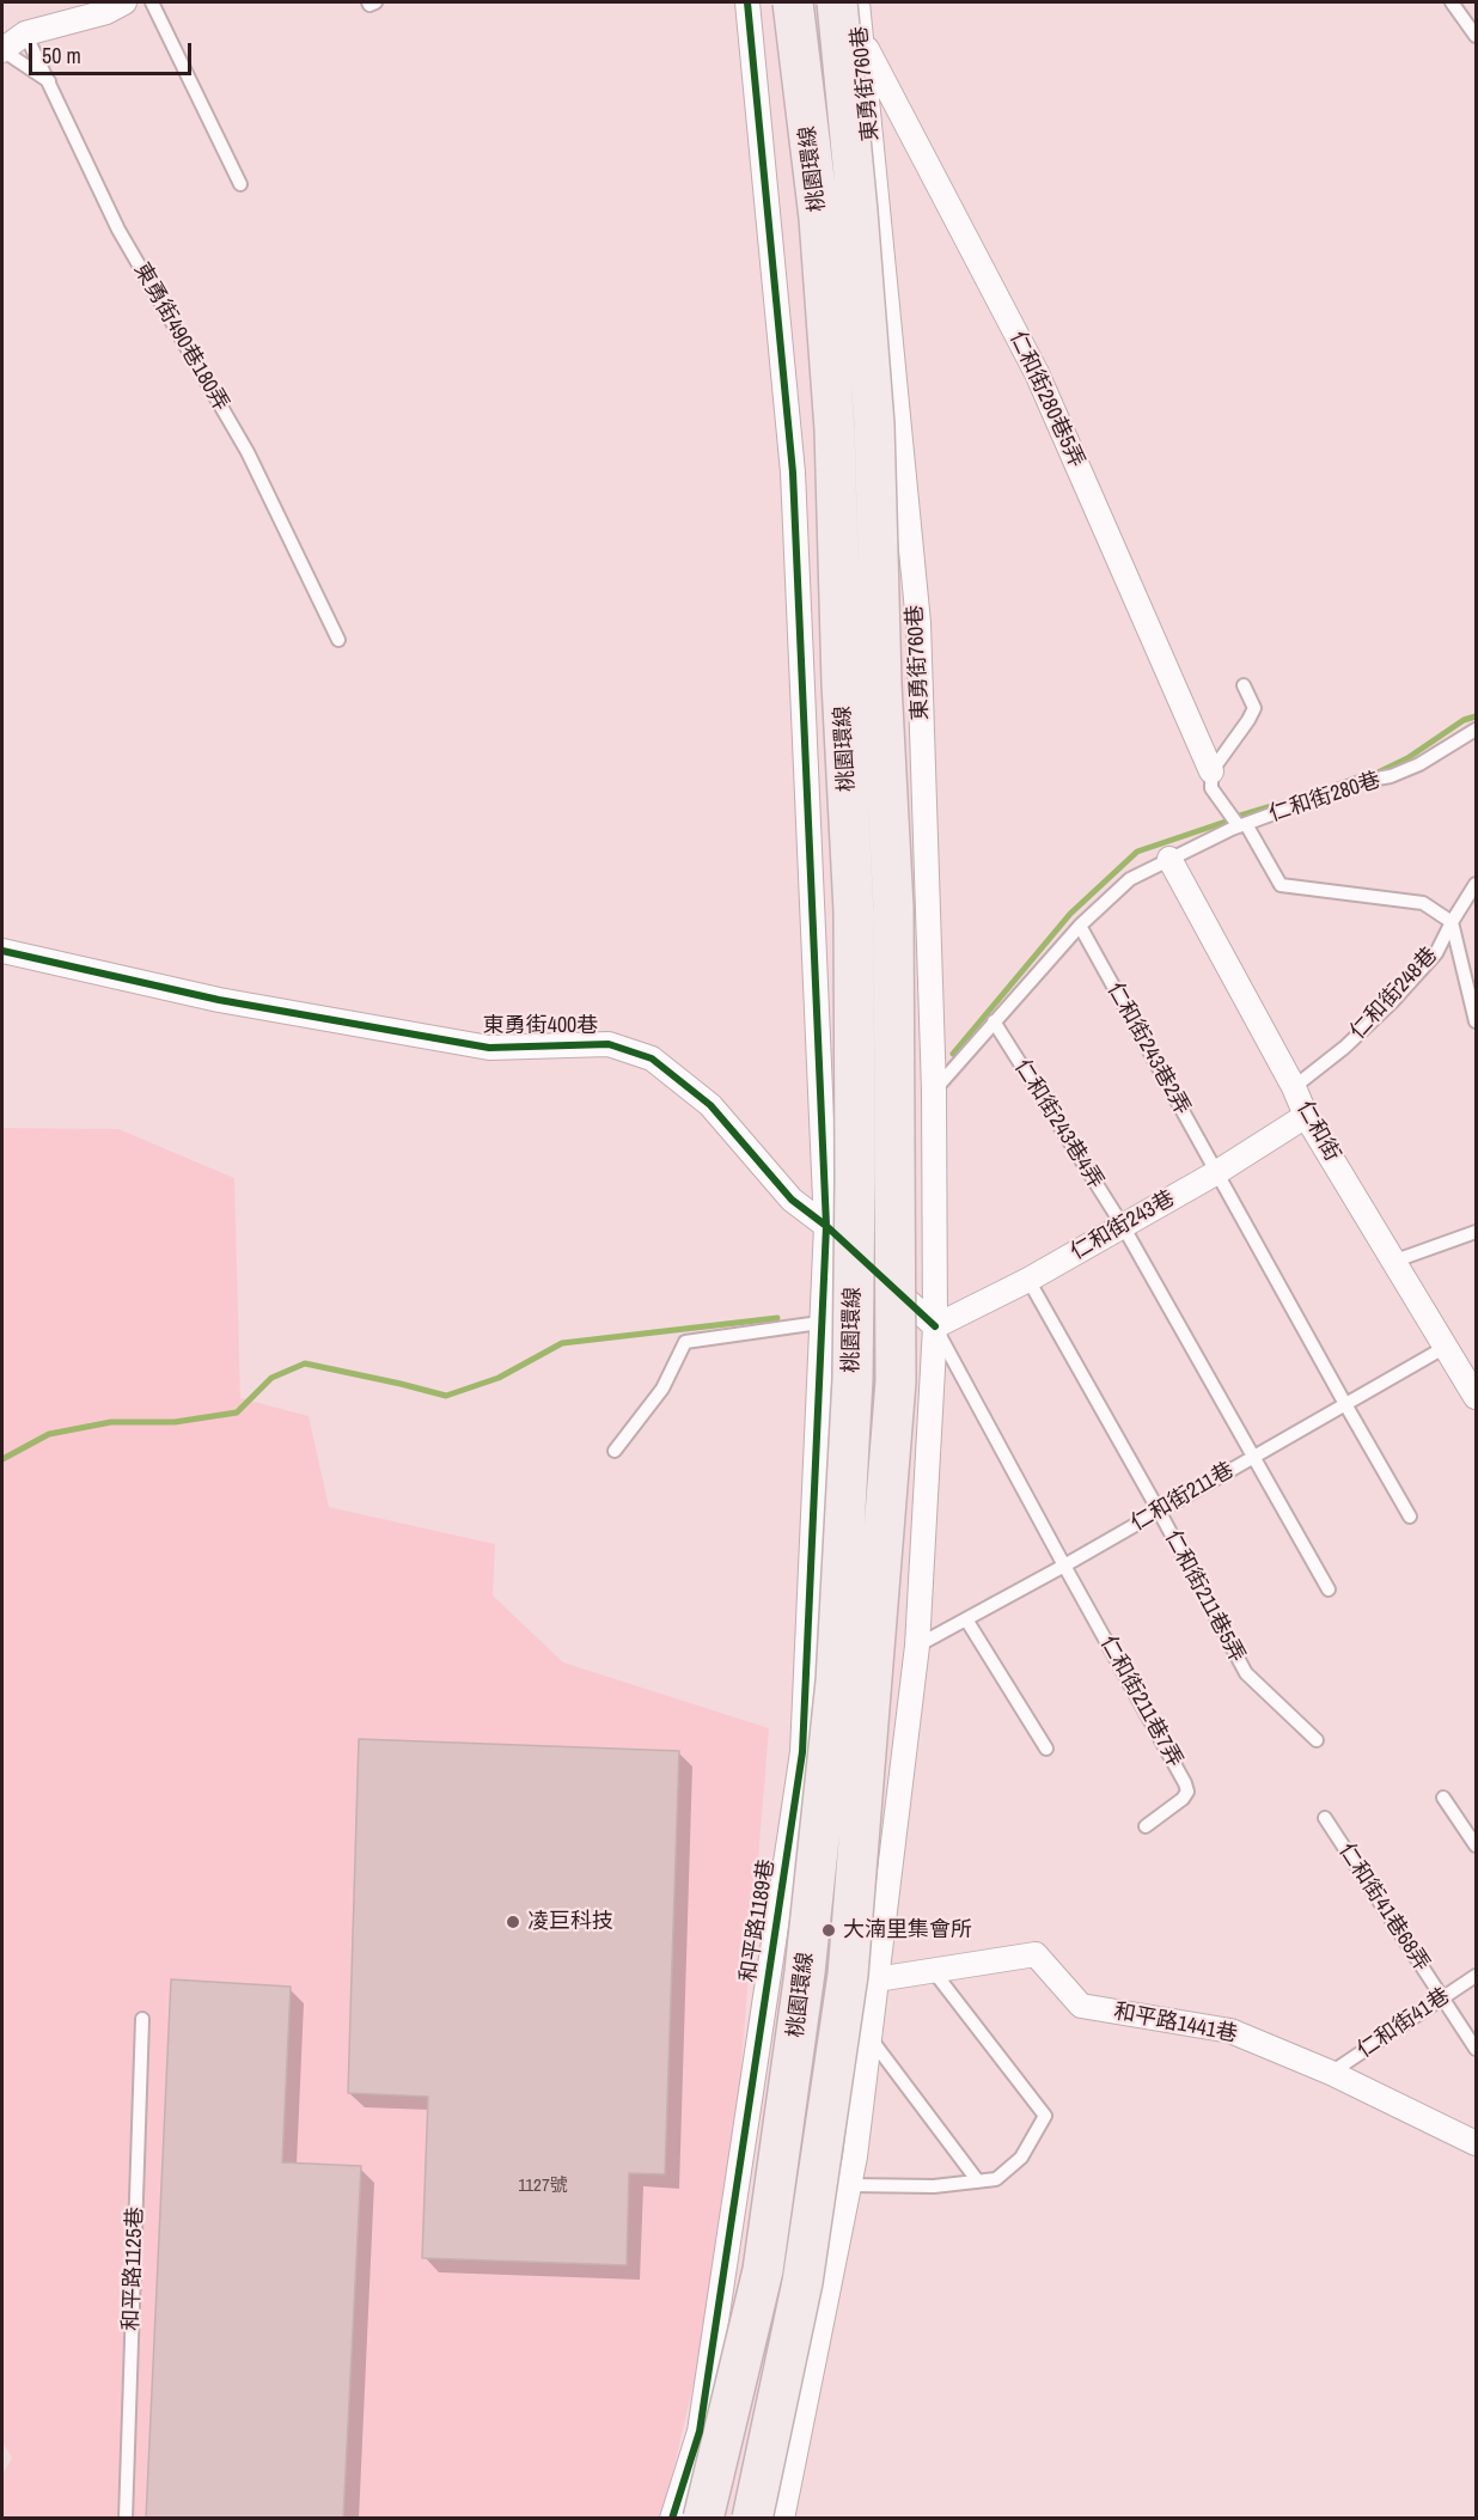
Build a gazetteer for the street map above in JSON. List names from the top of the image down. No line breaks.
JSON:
{"streets":{"highway":["桃園環線"],"street":["東勇街760巷","仁和街280巷5弄","東勇街400巷","仁和街","仁和街243巷","和平路1189巷","和平路1441巷"],"lane":["東勇街490巷180弄","仁和街280巷","仁和街248巷","仁和街243巷2弄","仁和街243巷4弄","仁和街211巷","仁和街211巷5弄","仁和街211巷7弄","仁和街41巷68弄","仁和街41巷","和平路1125巷"]},"crossings":[["東勇街760巷","仁和街280巷5弄"],["東勇街760巷","仁和街280巷"],["東勇街760巷","東勇街400巷"],["東勇街760巷","仁和街243巷"],["東勇街760巷","仁和街211巷7弄"],["仁和街280巷","仁和街243巷2弄"],["仁和街280巷","仁和街243巷4弄"],["仁和街280巷","仁和街"],["仁和街248巷","仁和街"],["東勇街400巷","仁和街243巷"],["東勇街400巷","仁和街211巷7弄"],["東勇街400巷","和平路1189巷"],["仁和街243巷2弄","仁和街243巷"],["仁和街243巷2弄","仁和街211巷"],["仁和街243巷4弄","仁和街243巷"],["仁和街243巷4弄","仁和街211巷"],["仁和街","仁和街243巷"],["仁和街","仁和街211巷"],["仁和街243巷","仁和街211巷5弄"],["仁和街243巷","仁和街211巷7弄"],["仁和街211巷","仁和街211巷5弄"],["仁和街211巷","仁和街211巷7弄"],["仁和街41巷68弄","仁和街41巷"],["和平路1441巷","仁和街41巷"]],"places":["凌巨科技","大湳里集會所"],"house_numbers":["1127號"],"scale_bar":"50 m"}
